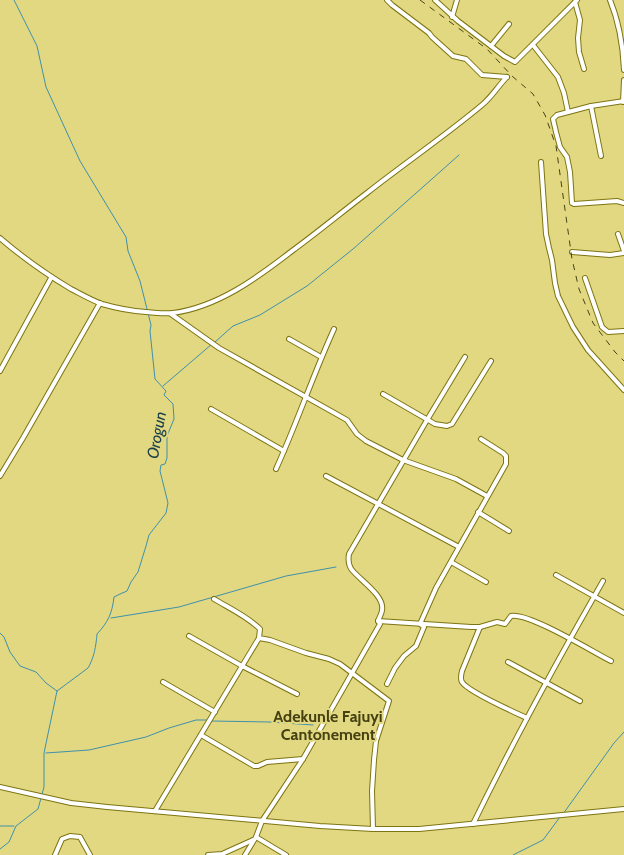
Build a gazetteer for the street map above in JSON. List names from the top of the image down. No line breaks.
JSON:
{"districts":["Adekunle Fajuyi Cantonement"],"water":["Orogun"]}
